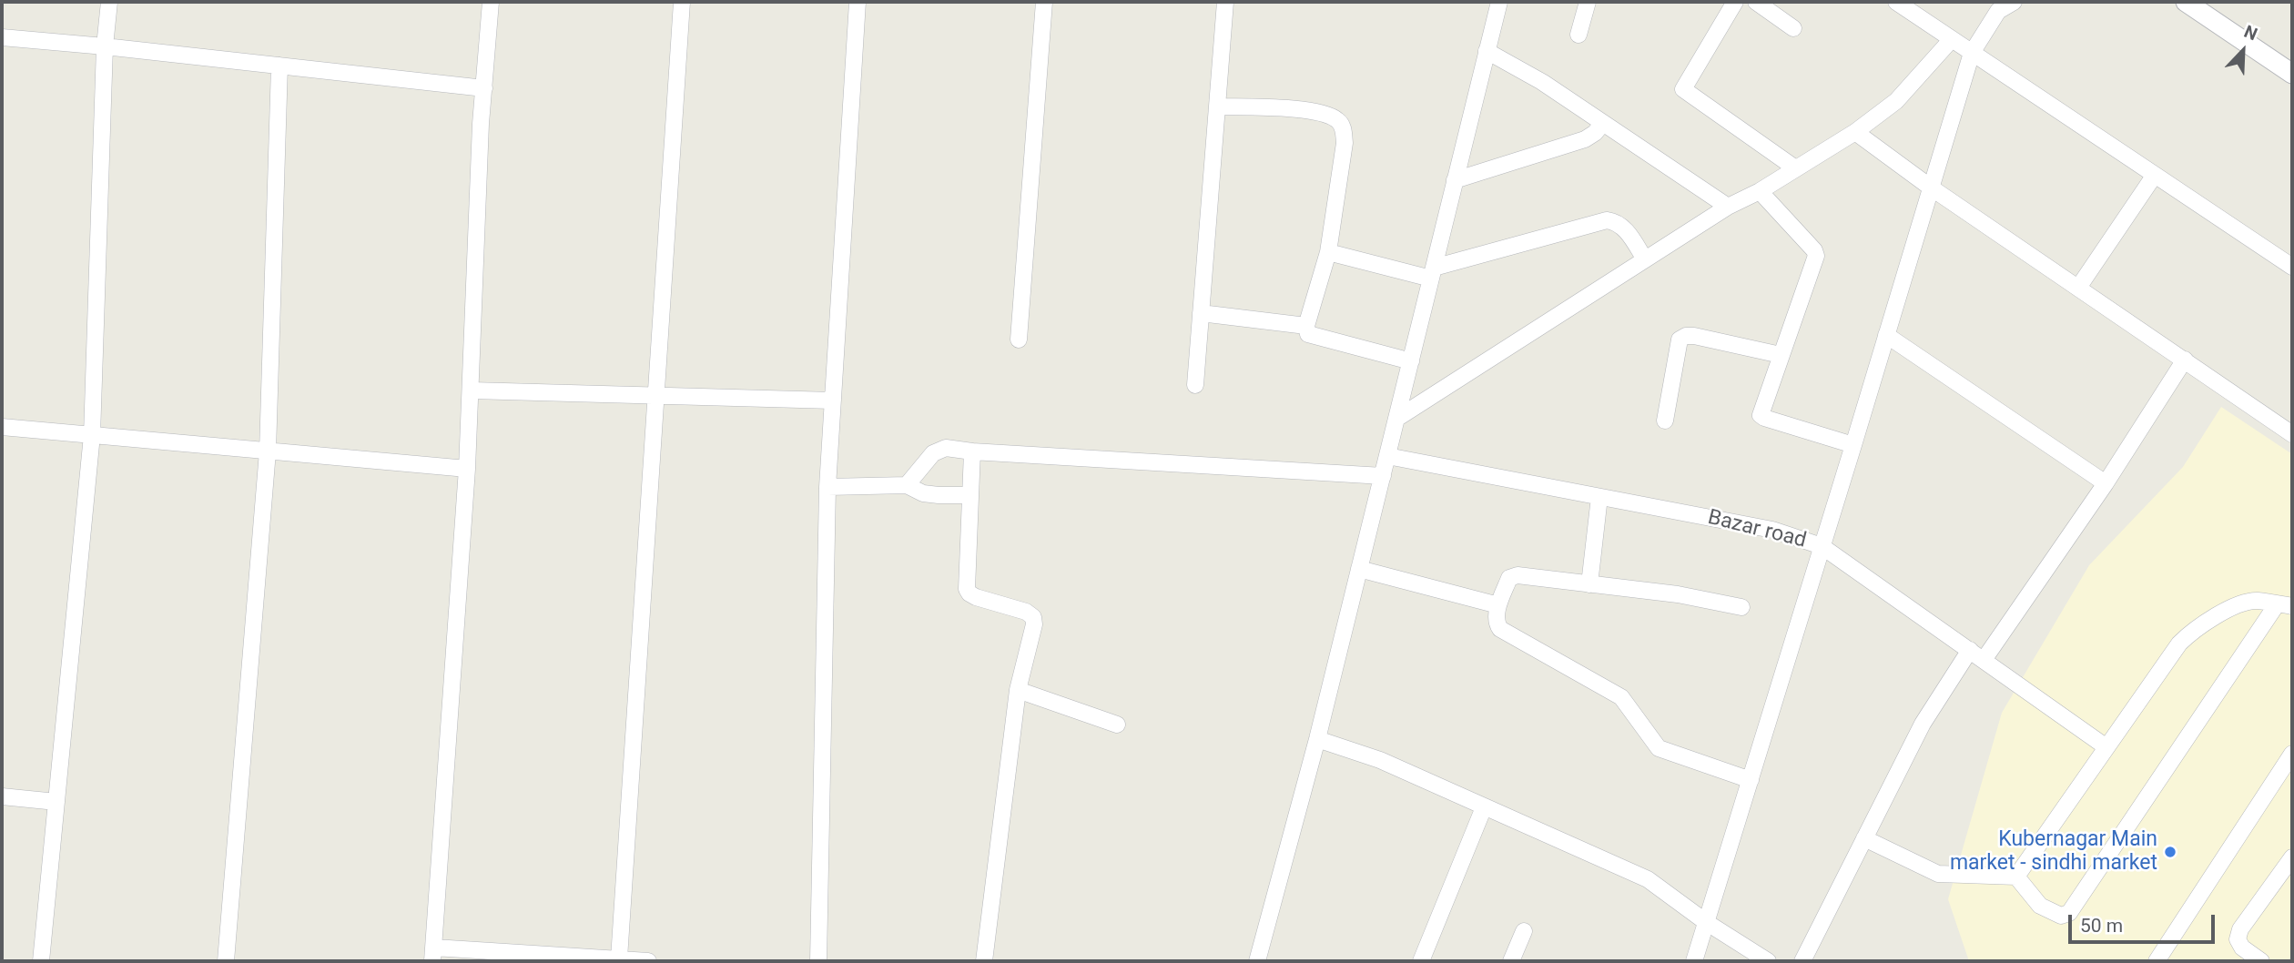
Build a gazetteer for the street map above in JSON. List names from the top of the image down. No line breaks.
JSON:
{"streets":{"street":["Bazar road"]},"places":["Kubernagar Main market - sindhi market"],"scale_bar":"50 m","north":"top right"}
